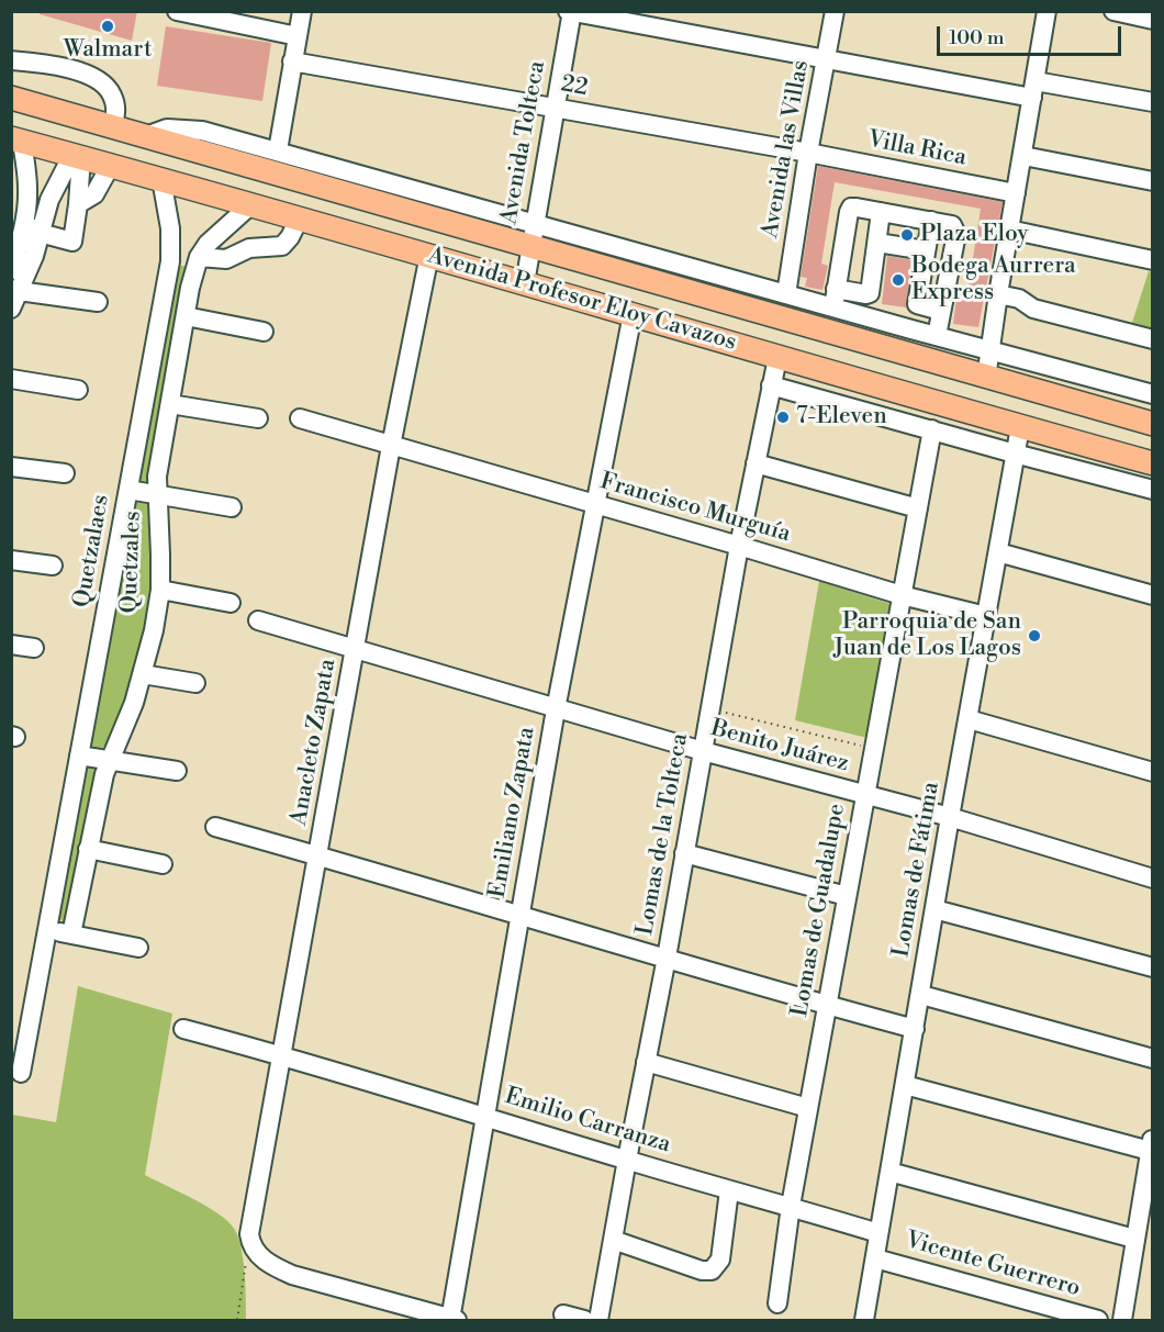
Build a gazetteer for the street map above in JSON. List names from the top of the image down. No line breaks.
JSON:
{"streets":{"main road":["Avenida Profesor Eloy Cavazos"],"street":["22","Avenida Tolteca","Avenida las Villas","Villa Rica","Francisco Murguía","Quetzalaes","Quetzales","Anacleto Zapata","Benito Juárez","Emiliano Zapata","Lomas de la Tolteca","Lomas de Fátima","Lomas de Guadalupe","Emilio Carranza","Vicente Guerrero"]},"crossings":[["22","Avenida Tolteca"],["22","Avenida las Villas"],["22","Villa Rica"],["Avenida Tolteca","Avenida Profesor Eloy Cavazos"],["Avenida las Villas","Villa Rica"],["Avenida las Villas","Avenida Profesor Eloy Cavazos"],["Avenida Profesor Eloy Cavazos","Quetzalaes"],["Avenida Profesor Eloy Cavazos","Quetzales"],["Avenida Profesor Eloy Cavazos","Anacleto Zapata"],["Avenida Profesor Eloy Cavazos","Emiliano Zapata"],["Avenida Profesor Eloy Cavazos","Lomas de la Tolteca"],["Avenida Profesor Eloy Cavazos","Lomas de Fátima"],["Francisco Murguía","Anacleto Zapata"],["Francisco Murguía","Emiliano Zapata"],["Francisco Murguía","Lomas de la Tolteca"],["Francisco Murguía","Lomas de Fátima"],["Francisco Murguía","Lomas de Guadalupe"],["Anacleto Zapata","Benito Juárez"],["Anacleto Zapata","Emilio Carranza"],["Benito Juárez","Emiliano Zapata"],["Benito Juárez","Lomas de la Tolteca"],["Benito Juárez","Lomas de Fátima"],["Benito Juárez","Lomas de Guadalupe"],["Emiliano Zapata","Emilio Carranza"],["Lomas de la Tolteca","Emilio Carranza"],["Lomas de Fátima","Emilio Carranza"],["Lomas de Fátima","Vicente Guerrero"],["Lomas de Guadalupe","Emilio Carranza"]],"places":["Walmart","Plaza Eloy","Bodega Aurrera Express","7-Eleven","Parroquia de San Juan de Los Lagos"],"scale_bar":"100 m"}
